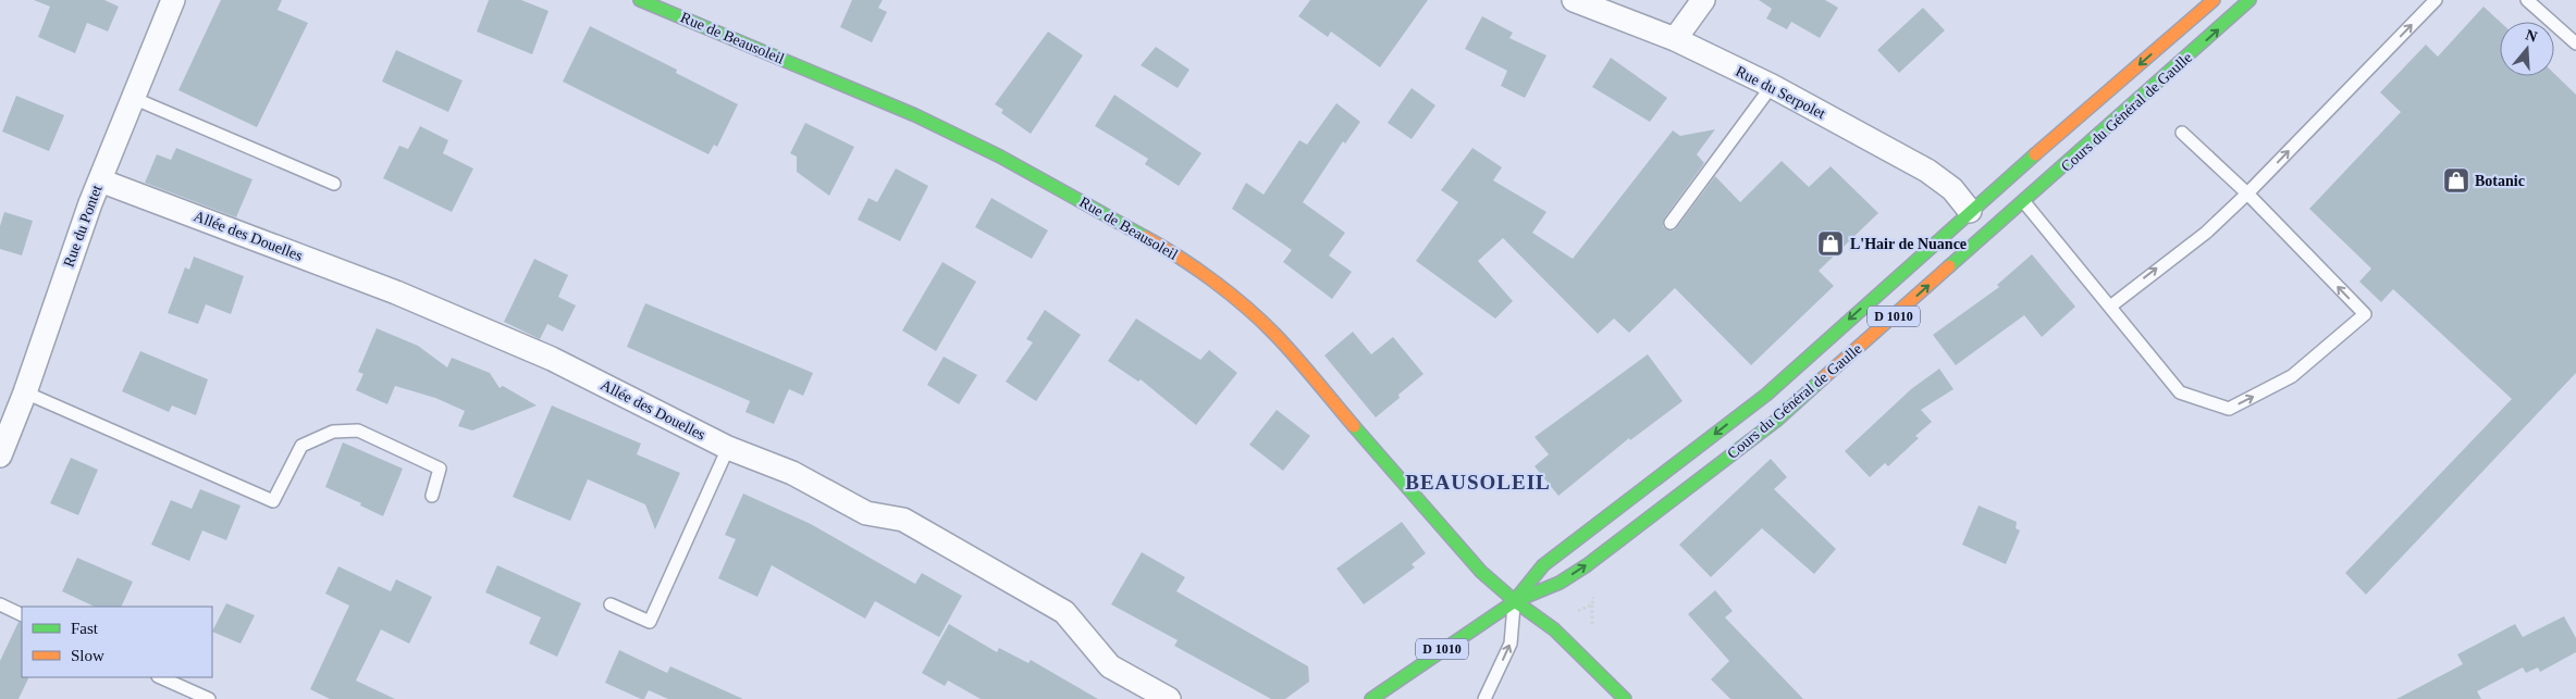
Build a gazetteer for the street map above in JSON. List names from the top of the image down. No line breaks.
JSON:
{"streets":{"main road":["Rue de Beausoleil","Cours du Général de Gaulle","D 1010"],"street":["Rue du Serpolet","Rue du Pontet","Allée des Douelles"]},"crossings":[["Rue de Beausoleil","Cours du Général de Gaulle"],["Rue du Serpolet","Cours du Général de Gaulle"],["Rue du Pontet","Allée des Douelles"]],"districts":["BEAUSOLEIL"],"places":{"shop":["Botanic","L'Hair de Nuance"]},"legend":["Fast","Slow"],"north":"top"}
